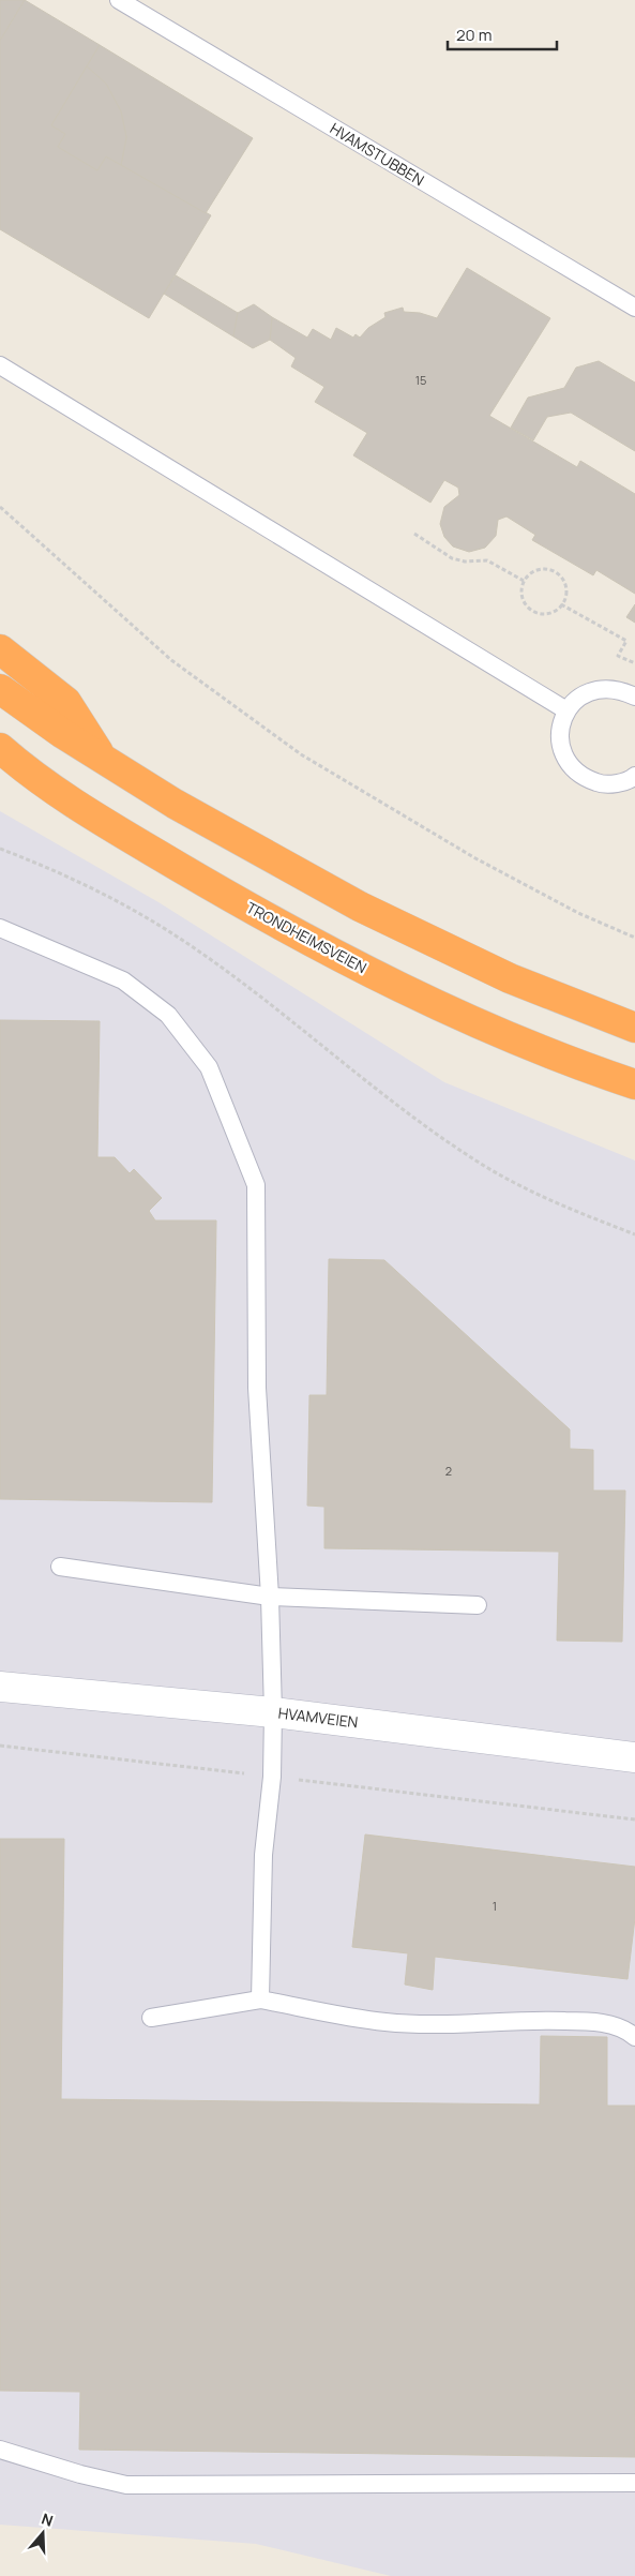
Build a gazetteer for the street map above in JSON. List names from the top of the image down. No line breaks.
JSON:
{"streets":{"highway":["TRONDHEIMSVEIEN"],"street":["HVAMVEIEN"],"lane":["HVAMSTUBBEN"]},"house_numbers":["15","2","1"],"scale_bar":"20 m","north":"top"}
